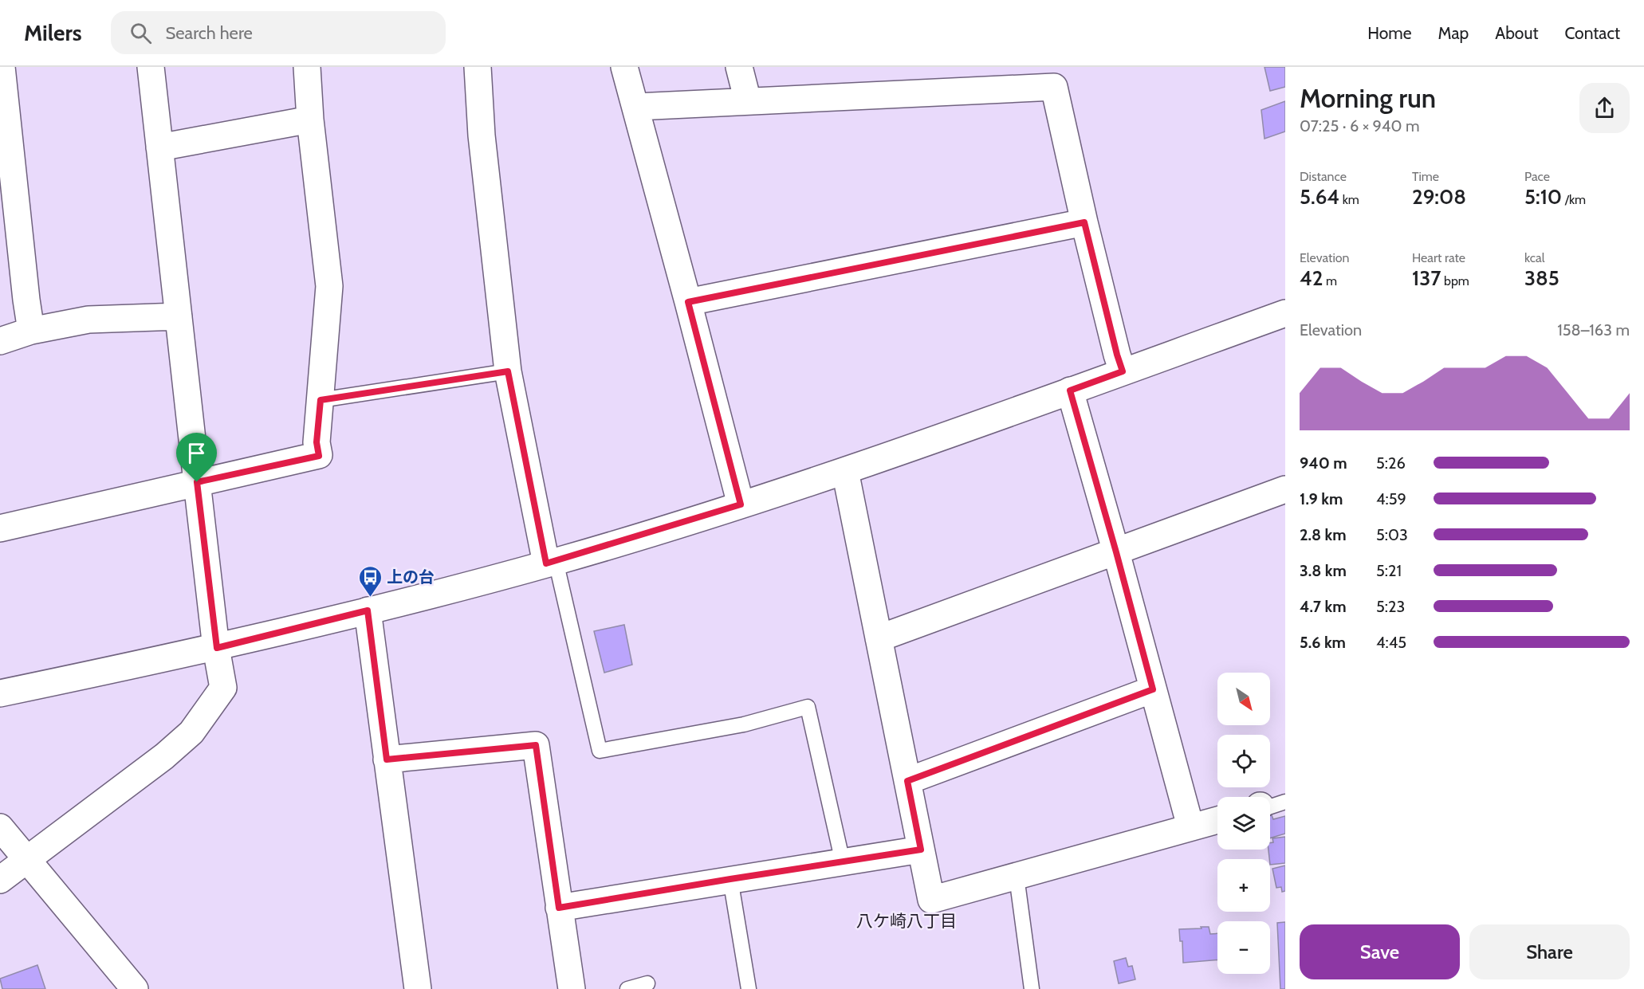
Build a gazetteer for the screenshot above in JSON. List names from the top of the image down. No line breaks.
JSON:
{"districts":["八ケ崎八丁目"],"places":{"bus stop":["上の台"]},"north":"bottom right","page":{"header":"Milers","search":"Search here","nav":["Home","Map","About","Contact"],"heading":["Morning run","07:25 · 6 × 940 m"],"stats":[["Distance","5.64 km"],["Time","29:08"],["Pace","5:10 /km"],["Elevation","42 m"],["Heart rate","137 bpm"],["kcal","385"]],"chart":["Elevation","158–163 m"],"list":[{"name":"940 m","note":"5:26"},{"name":"1.9 km","note":"4:59"},{"name":"2.8 km","note":"5:03"},{"name":"3.8 km","note":"5:21"},{"name":"4.7 km","note":"5:23"},{"name":"5.6 km","note":"4:45"}],"map_buttons":["+","−"],"buttons":["Save","Share"]}}
